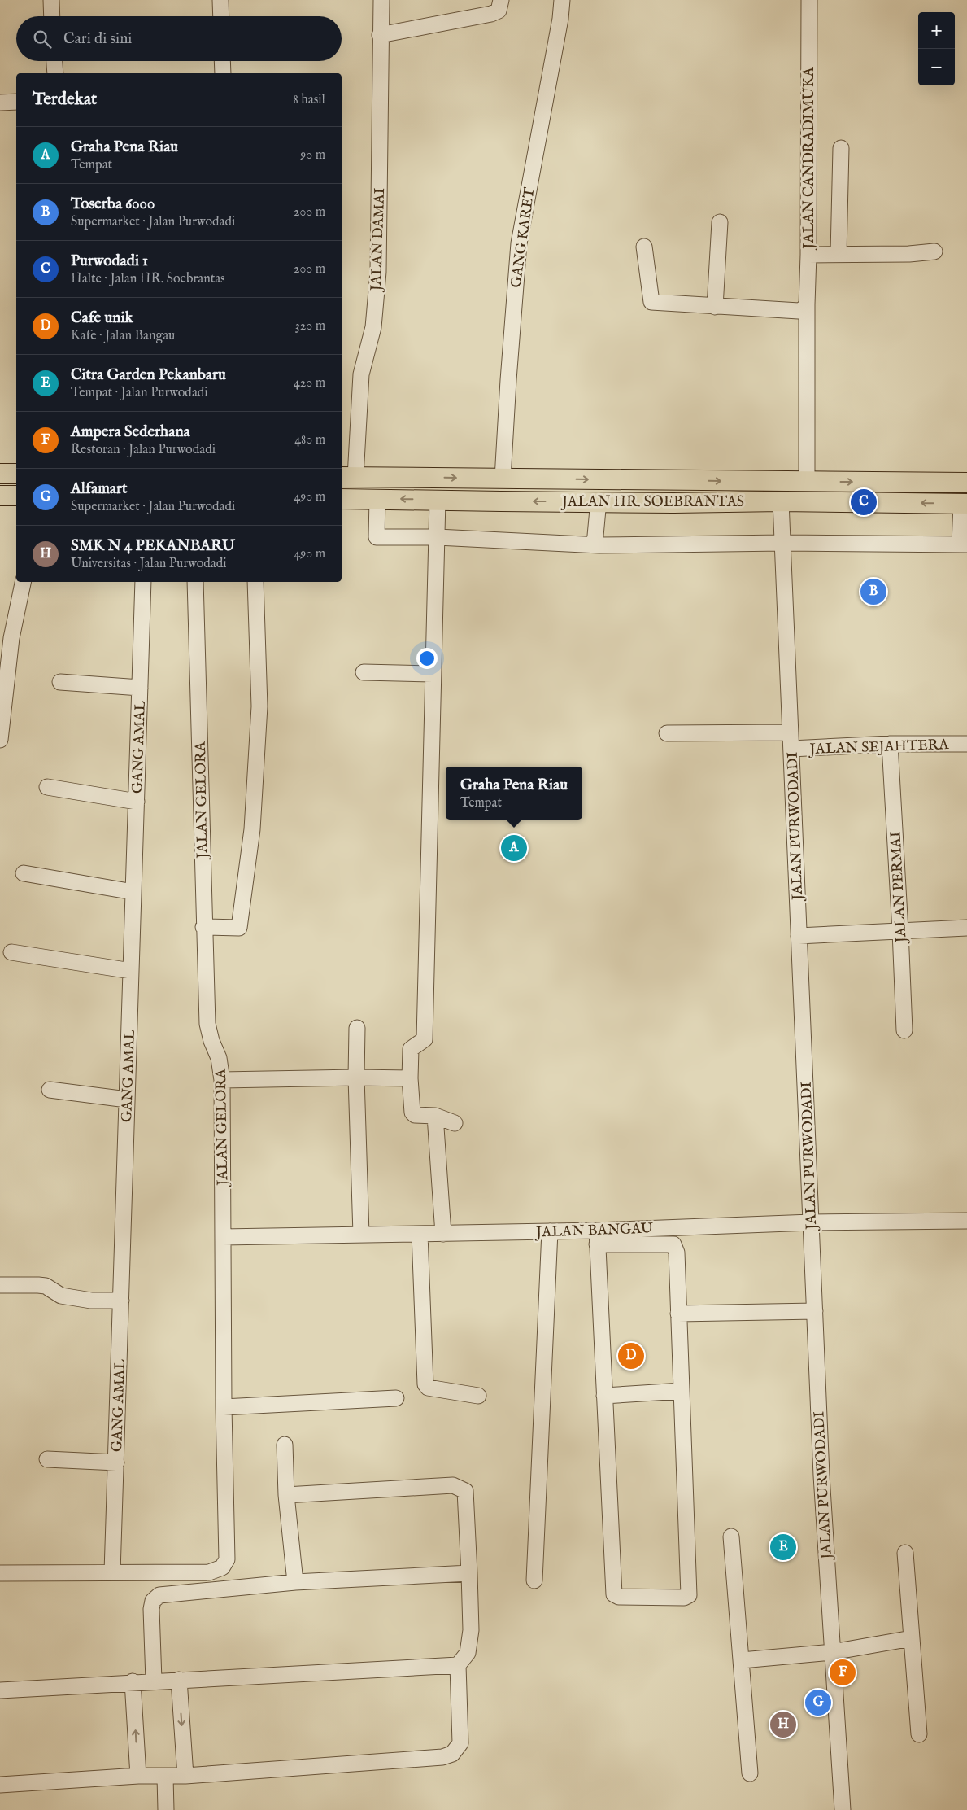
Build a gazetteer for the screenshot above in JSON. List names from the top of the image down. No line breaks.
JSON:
{"streets":{"main road":["JALAN HR. SOEBRANTAS"],"street":["JALAN CANDRADIMUKA","GANG KARET","JALAN DAMAI","JALAN SEJAHTERA","GANG AMAL","JALAN GELORA","JALAN PURWODADI","JALAN PERMAI","JALAN BANGAU"]},"crossings":[["JALAN CANDRADIMUKA","JALAN HR. SOEBRANTAS"],["GANG KARET","JALAN HR. SOEBRANTAS"],["JALAN DAMAI","JALAN HR. SOEBRANTAS"],["JALAN HR. SOEBRANTAS","JALAN PURWODADI"],["JALAN SEJAHTERA","JALAN PURWODADI"],["JALAN SEJAHTERA","JALAN PERMAI"],["GANG AMAL","JALAN GELORA"],["JALAN GELORA","JALAN BANGAU"],["JALAN PURWODADI","JALAN BANGAU"]],"page":{"map_buttons":["+","−"],"search":"Cari di sini","heading":["Terdekat","8 hasil"],"list":[{"mark":"A","name":"Graha Pena Riau","note":"Tempat","value":"90 m"},{"mark":"B","name":"Toserba 6000","note":"Supermarket · Jalan Purwodadi","value":"200 m"},{"mark":"C","name":"Purwodadi 1","note":"Halte · Jalan HR. Soebrantas","value":"200 m"},{"mark":"D","name":"Cafe unik","note":"Kafe · Jalan Bangau","value":"320 m"},{"mark":"E","name":"Citra Garden Pekanbaru","note":"Tempat · Jalan Purwodadi","value":"420 m"},{"mark":"F","name":"Ampera Sederhana","note":"Restoran · Jalan Purwodadi","value":"480 m"},{"mark":"G","name":"Alfamart","note":"Supermarket · Jalan Purwodadi","value":"490 m"},{"mark":"H","name":"SMK N 4 PEKANBARU","note":"Universitas · Jalan Purwodadi","value":"490 m"}],"pins":["C","B","A","D","E","F","G","H"],"popup":["Graha Pena Riau","Tempat"]}}
